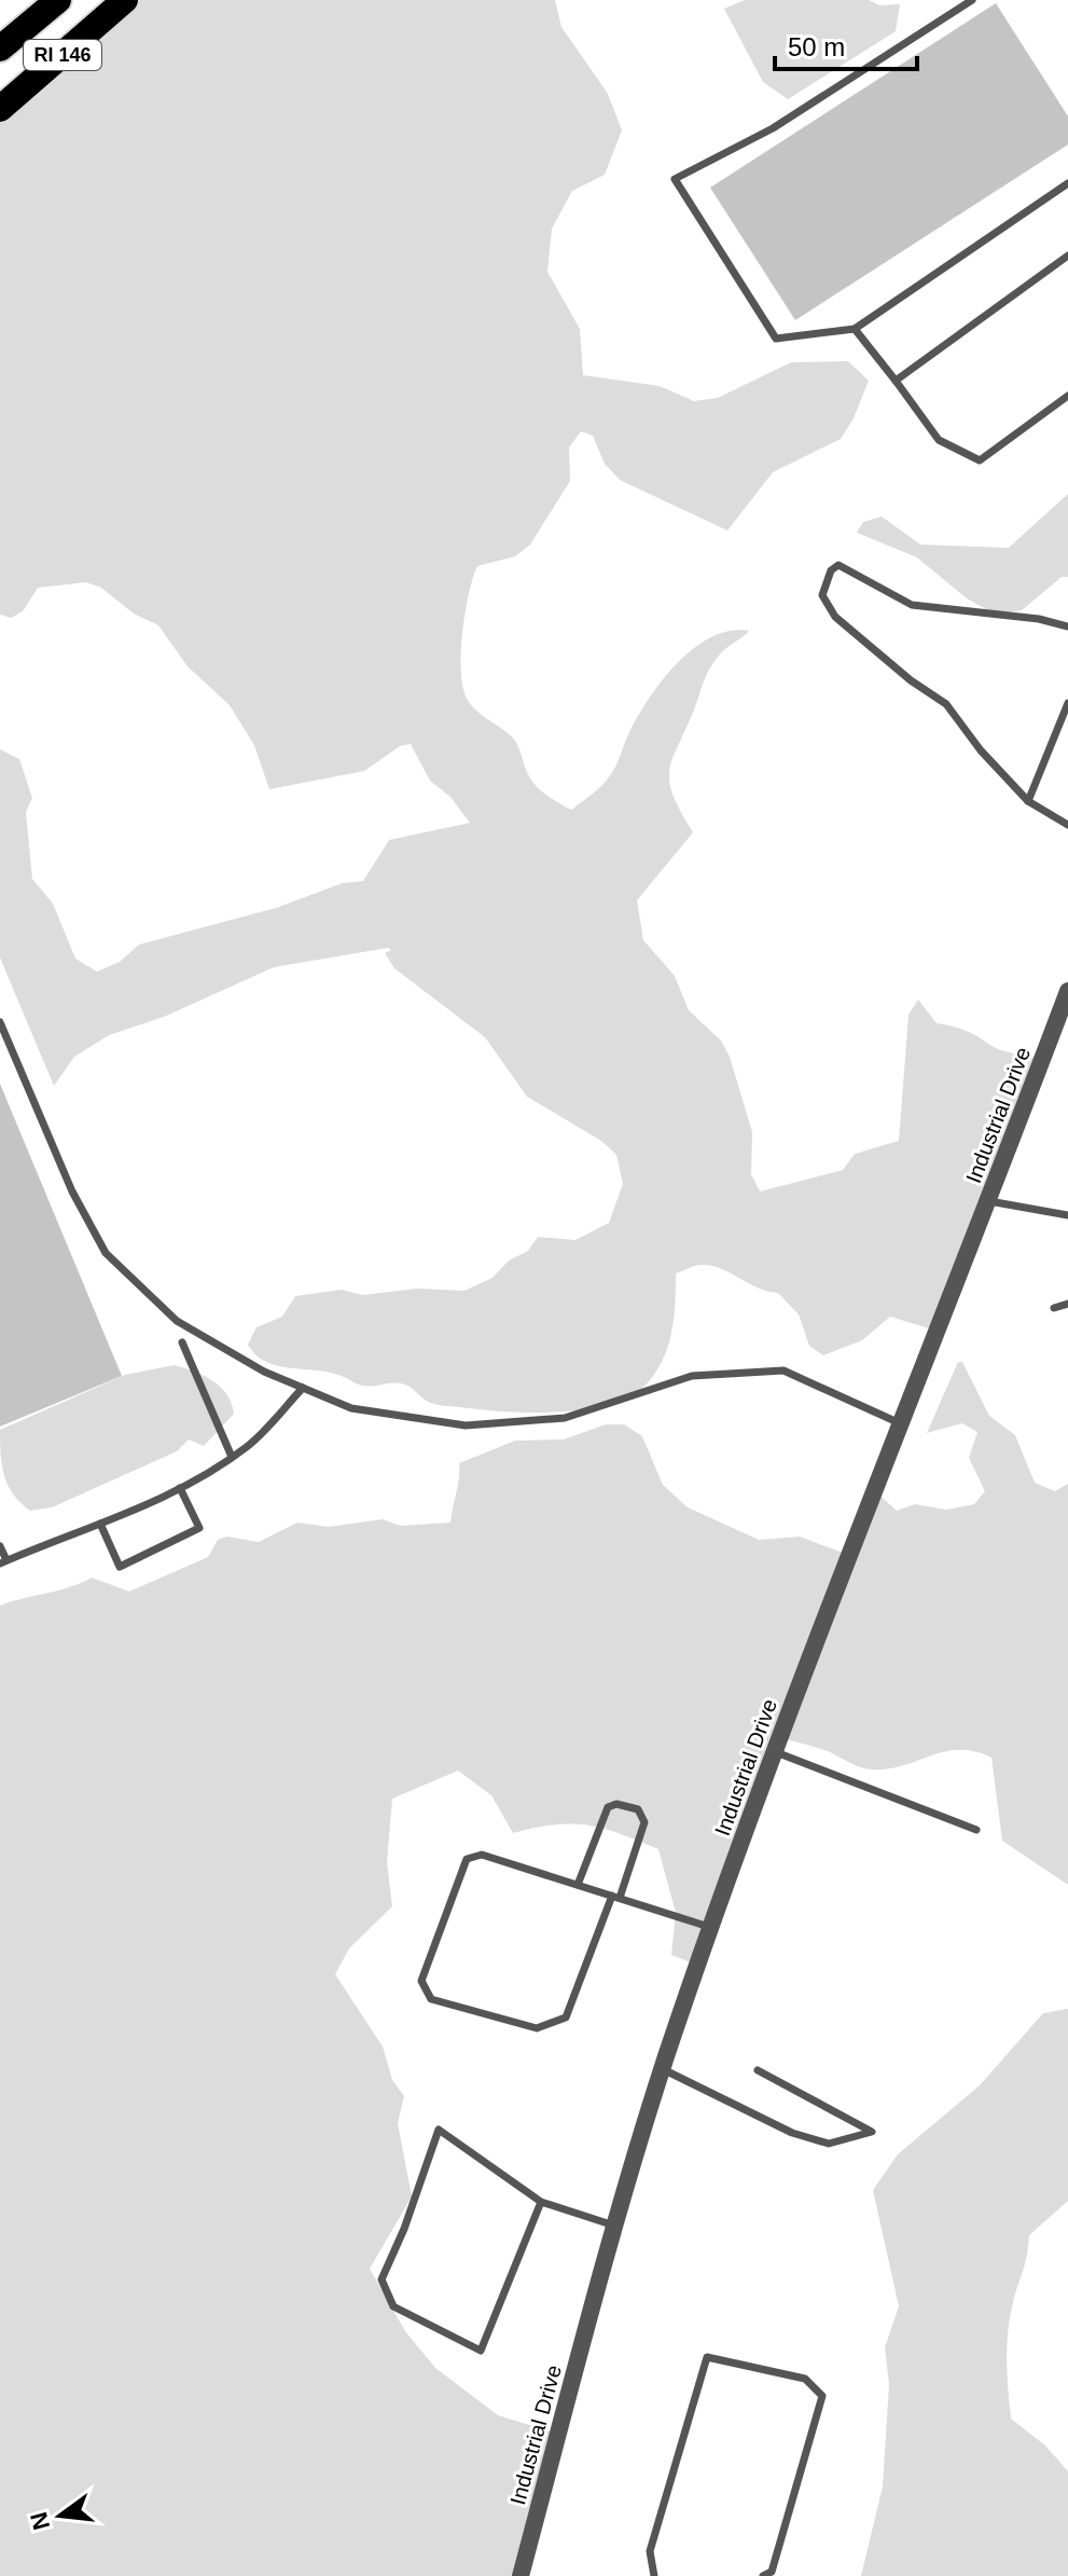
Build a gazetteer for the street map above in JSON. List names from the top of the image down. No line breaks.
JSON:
{"streets":{"highway":["RI 146"],"street":["Industrial Drive"]},"scale_bar":"50 m","north":"left"}
